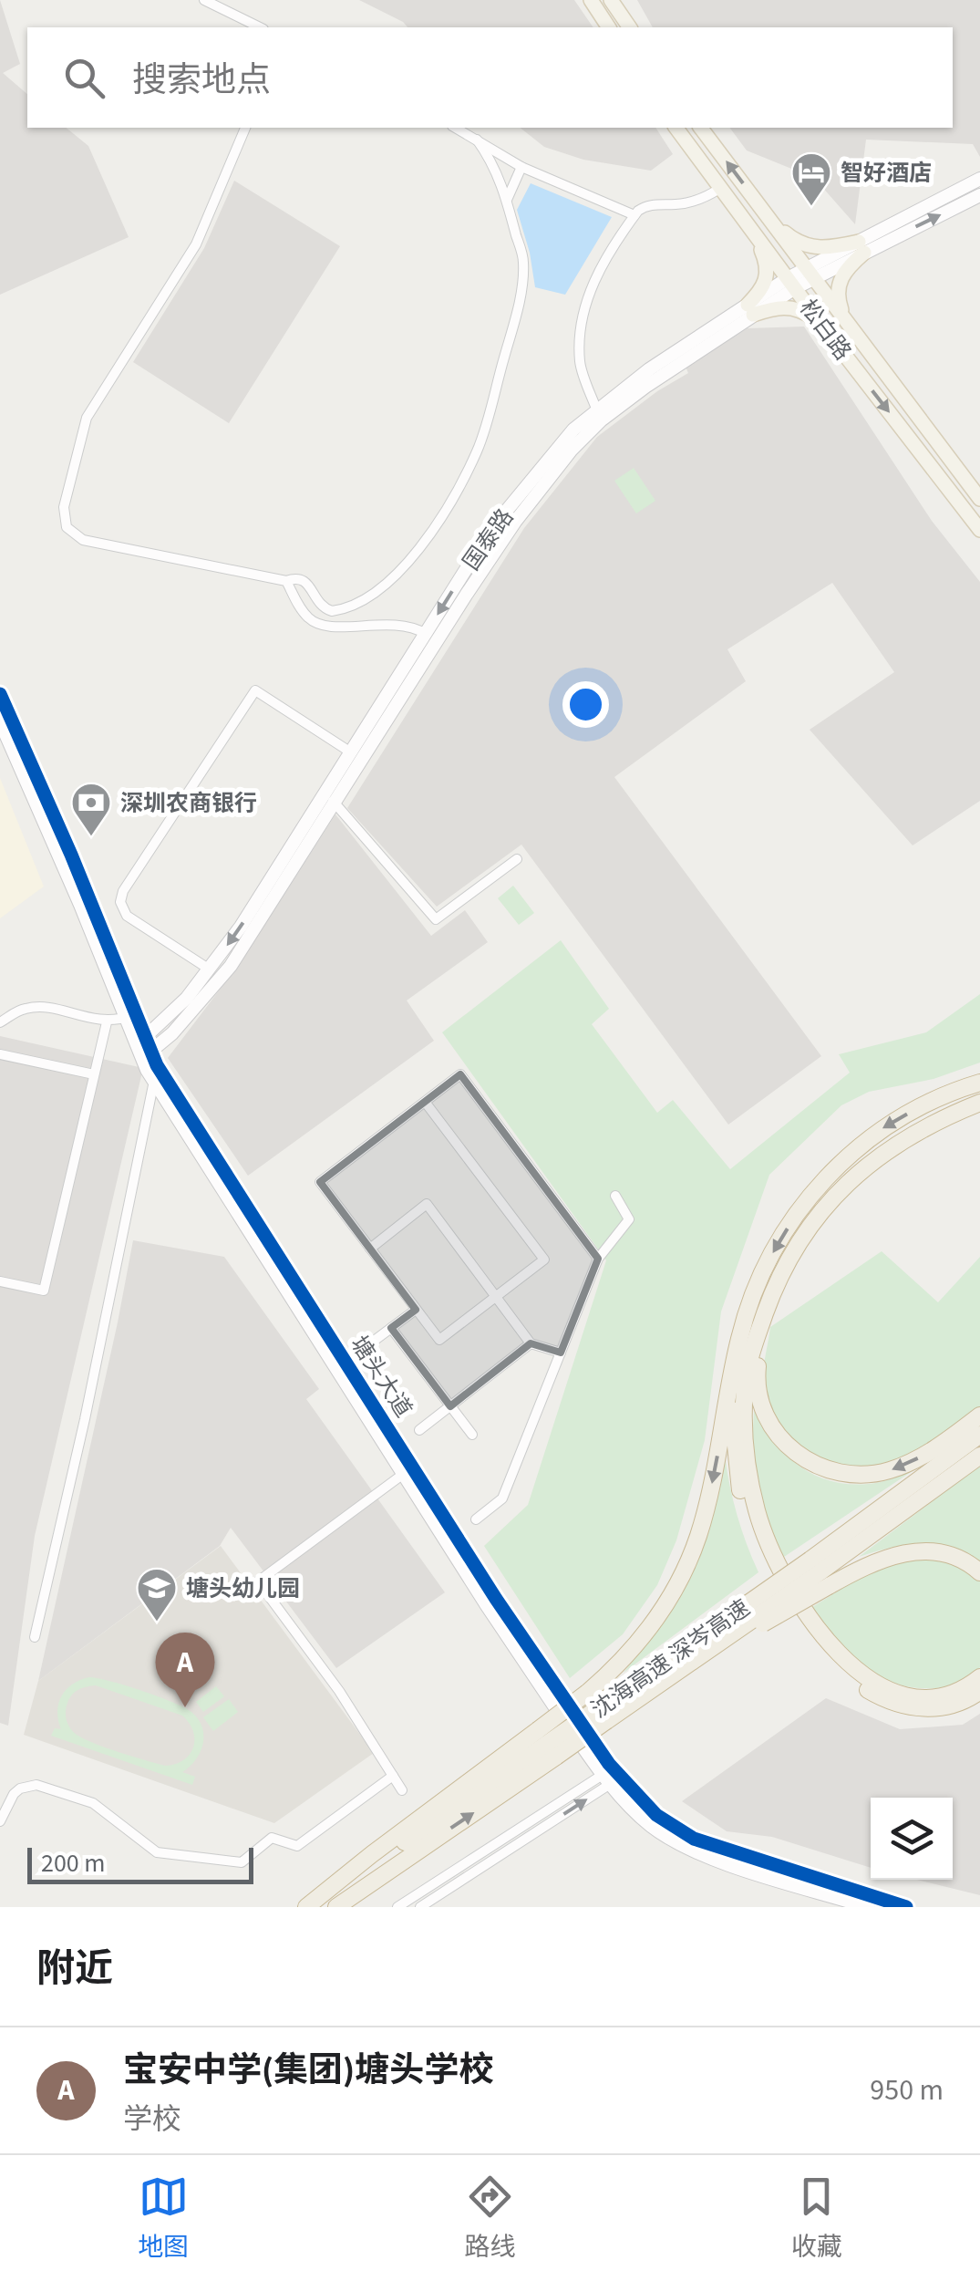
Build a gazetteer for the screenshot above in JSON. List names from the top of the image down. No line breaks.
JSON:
{"streets":{"highway":["沈海高速 深岑高速"],"main road":["松白路","国泰路","塘头大道"]},"crossings":[["松白路","国泰路"],["国泰路","塘头大道"]],"places":{"hotel":["智好酒店"],"bank":["深圳农商银行"],"school or university":["塘头幼儿园"]},"scale_bar":"200 m","page":{"search":"搜索地点","pins":"A","scale":"200 m","heading":"附近","list":[{"mark":"A","name":"宝安中学(集团)塘头学校","note":"学校","value":"950 m"}],"nav":["地图","路线","收藏"]}}
